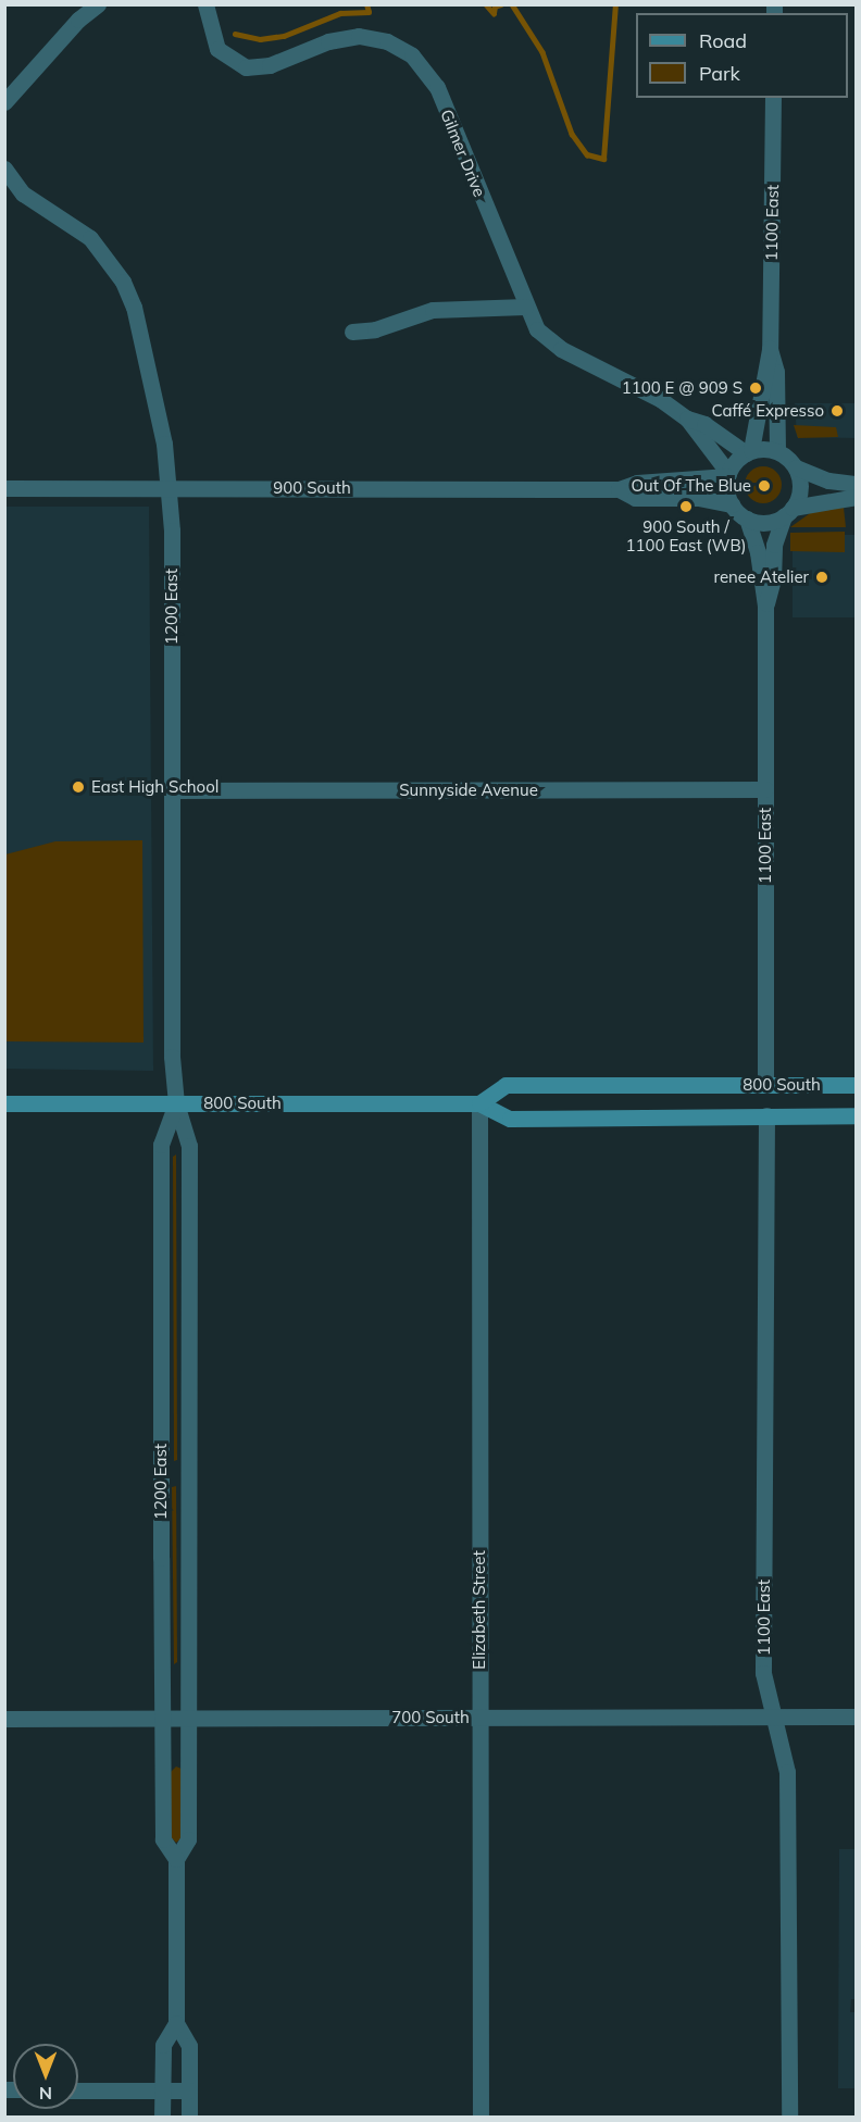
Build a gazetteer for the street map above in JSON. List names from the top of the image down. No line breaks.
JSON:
{"streets":{"main road":["800 South"],"street":["Gilmer Drive","1100 East","900 South","1200 East","Sunnyside Avenue","Elizabeth Street","700 South"]},"crossings":[["Gilmer Drive","1100 East"],["Gilmer Drive","900 South"],["1100 East","900 South"],["1100 East","Sunnyside Avenue"],["1100 East","800 South"],["1100 East","700 South"],["900 South","1200 East"],["1200 East","Sunnyside Avenue"],["1200 East","800 South"],["1200 East","700 South"],["800 South","Elizabeth Street"],["Elizabeth Street","700 South"]],"places":["1100 E @ 909 S","Caffé Expresso","Out Of The Blue","900 South / 1100 East (WB)","renee Atelier","East High School"],"legend":["Road","Park"],"north":"bottom"}
